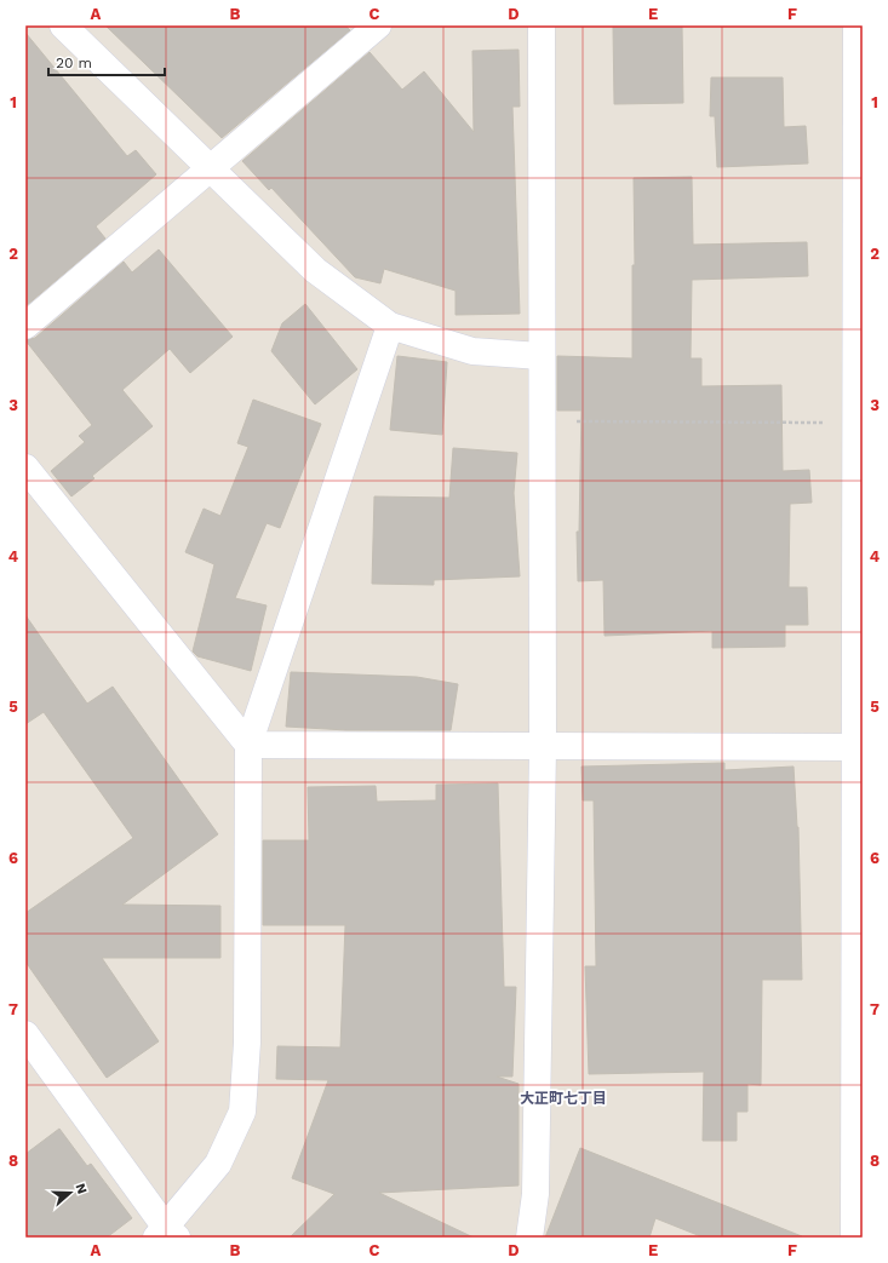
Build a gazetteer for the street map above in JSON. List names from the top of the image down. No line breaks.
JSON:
{"districts":["大正町七丁目"],"scale_bar":"20 m","north":"right","grid":{"columns":["A","B","C","D","E","F"],"rows":["1","2","3","4","5","6","7","8"]}}
